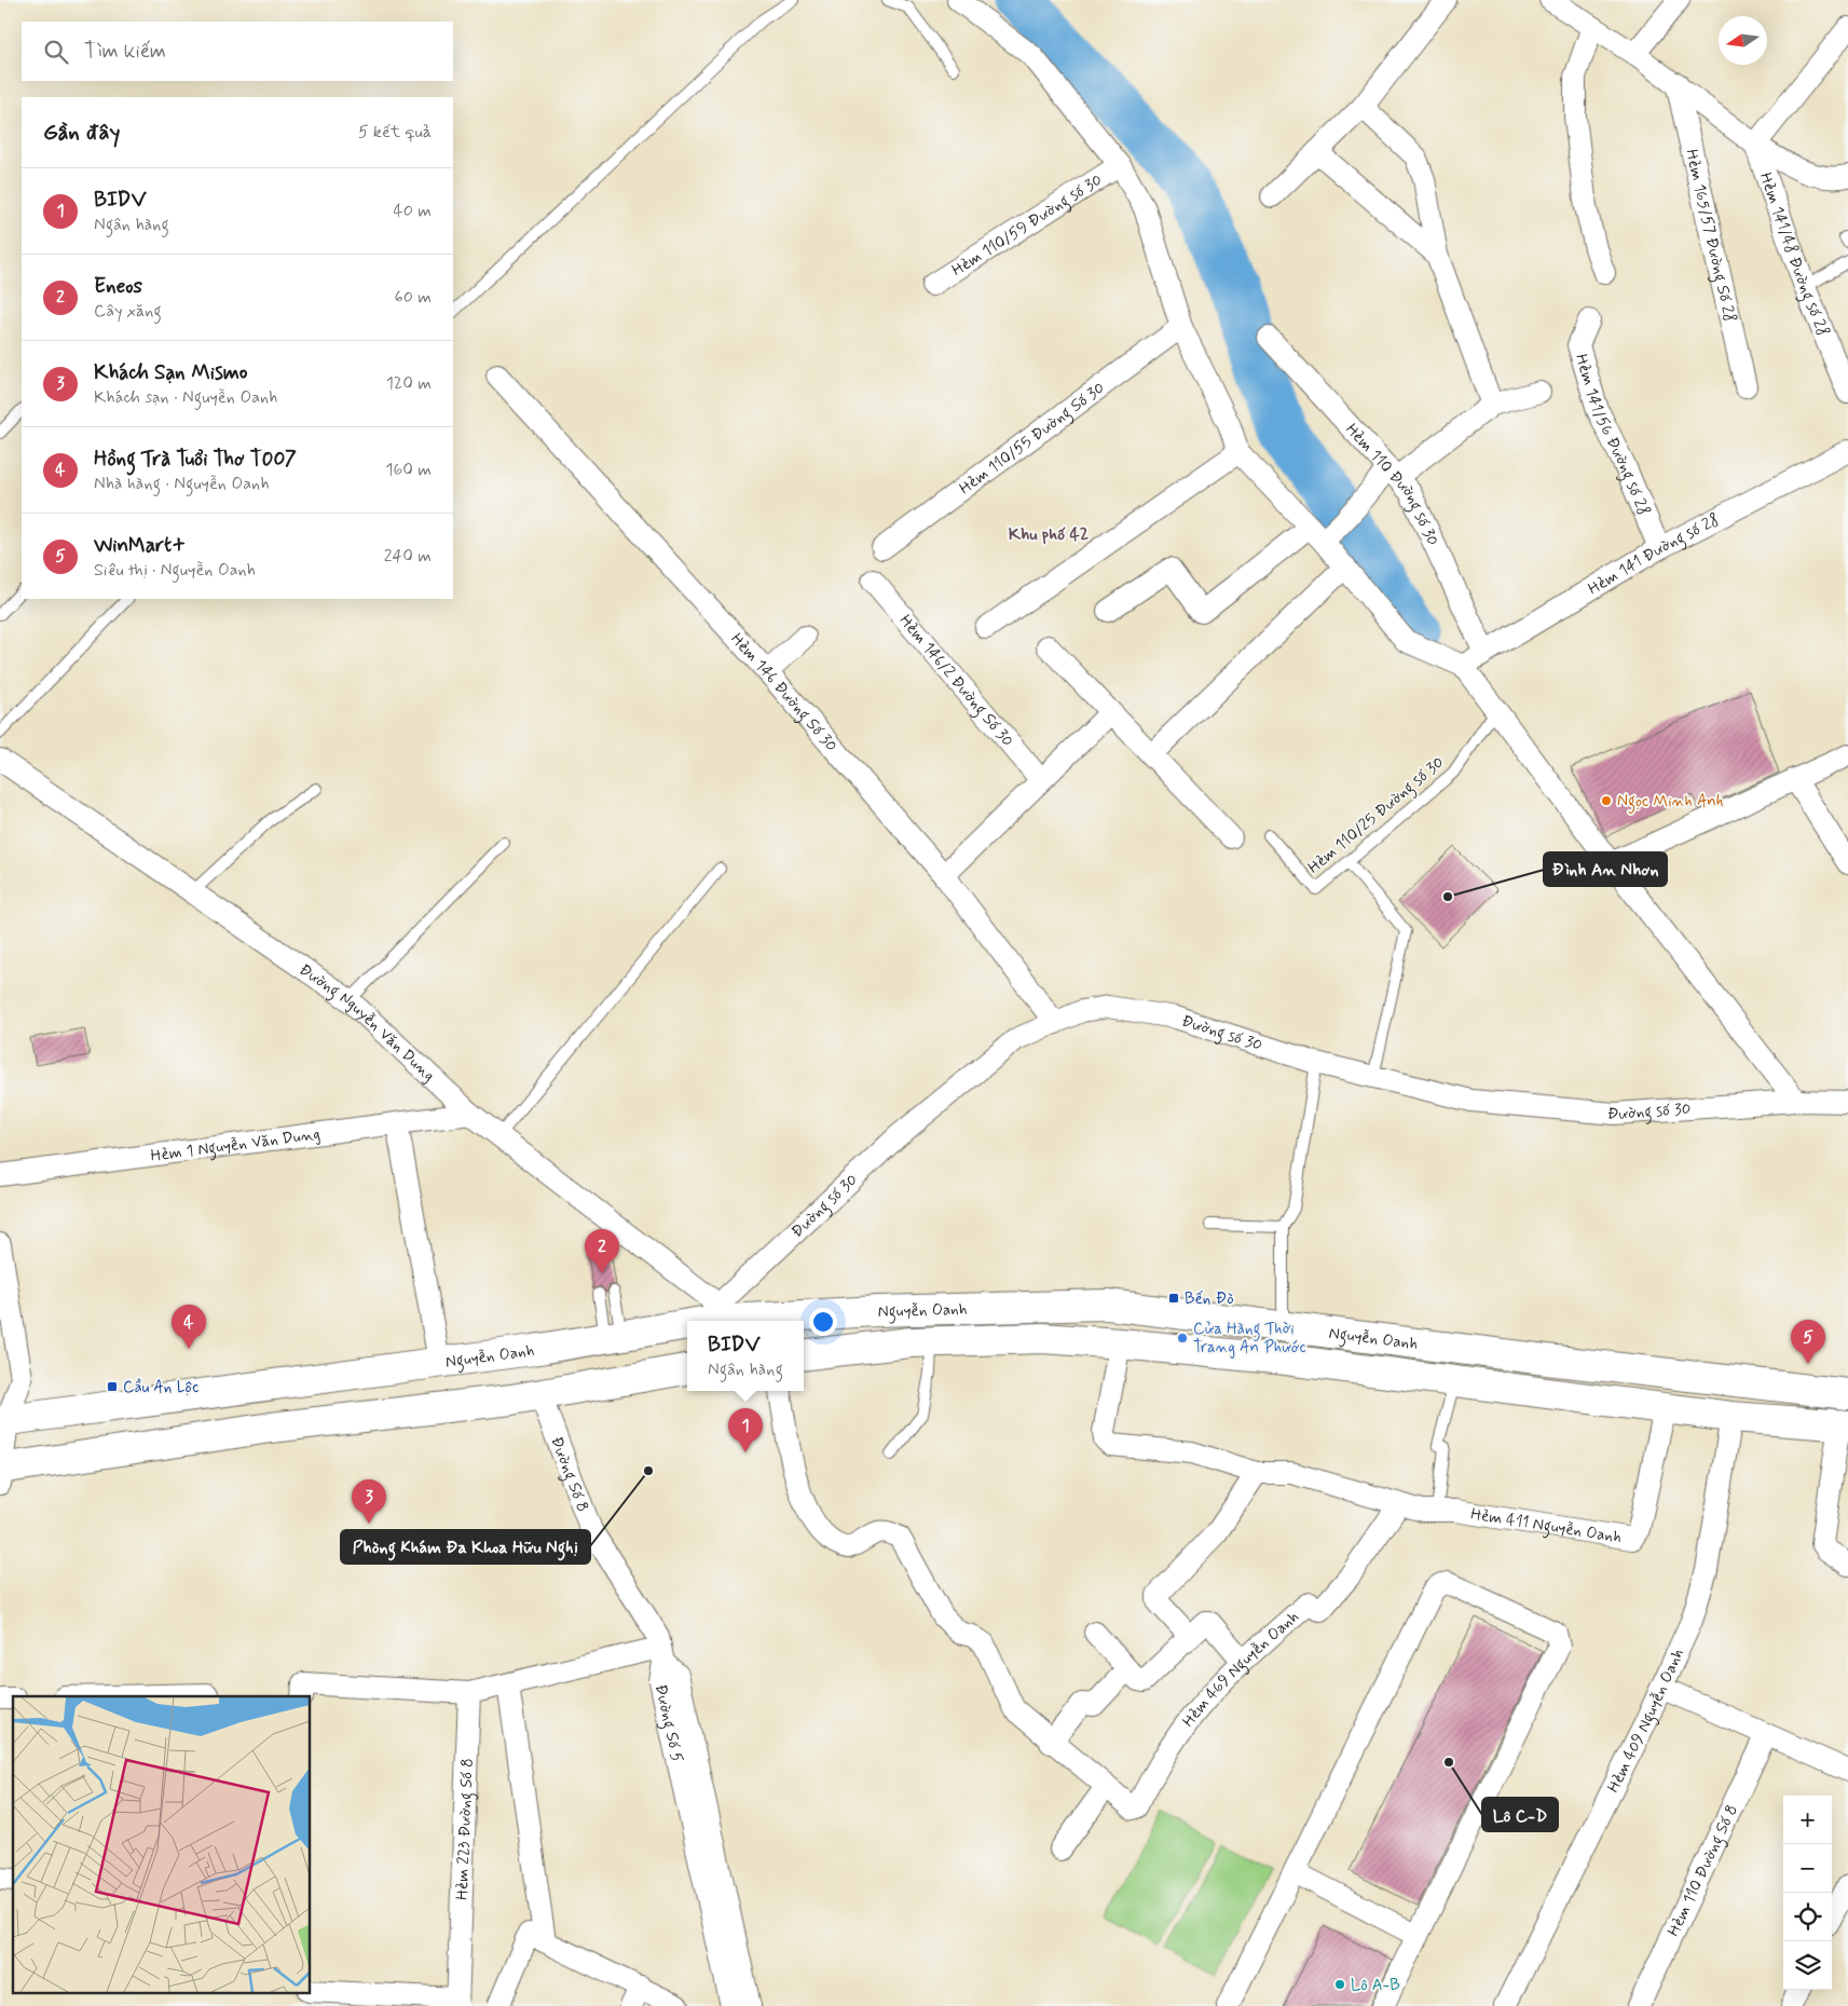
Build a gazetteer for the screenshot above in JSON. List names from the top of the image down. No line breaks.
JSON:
{"streets":{"main road":["Nguyễn Oanh"],"street":["Hẻm 110/59 Đường số 30","Hẻm 165/57 Đường Số 28","Hẻm 141/48 Đường số 28","Hẻm 141/56 Đường số 28","Hẻm 110/55 Đường Số 30","Hẻm 110 Đường số 30","Hẻm 141 Đường số 28","Hẻm 146/2 Đường Số 30","Hẻm 146 Đường Số 30","Đường Nguyễn Văn Dung","Đường số 30","Hẻm 1 Nguyễn Văn Dung","Đường Số 8","Hẻm 411 Nguyễn Oanh","Hẻm 469 Nguyễn Oanh","Hẻm 409 Nguyễn Oanh","Đường Số 5","Hẻm 223 Đường Số 8","Hẻm 110 Đường Số 8"],"lane":["Hẻm 110/25 Đường số 30"]},"crossings":[["Hẻm 141/56 Đường số 28","Hẻm 141 Đường số 28"],["Hẻm 110 Đường số 30","Hẻm 141 Đường số 28"],["Hẻm 146 Đường Số 30","Đường số 30"],["Đường Nguyễn Văn Dung","Đường số 30"],["Đường Nguyễn Văn Dung","Hẻm 1 Nguyễn Văn Dung"],["Đường Nguyễn Văn Dung","Nguyễn Oanh"],["Đường số 30","Nguyễn Oanh"],["Nguyễn Oanh","Hẻm 411 Nguyễn Oanh"],["Nguyễn Oanh","Hẻm 409 Nguyễn Oanh"],["Đường Số 8","Đường Số 5"]],"districts":["Khu phố 42"],"places":{"other":["Ngọc Minh Anh","Đình An Nhơn","Cửa Hàng Thời Trang An Phước","Phòng Khám Đa Khoa Hữu Nghị","Lô C-D","Lô A-B"],"transit":["Bến Đò","Cầu An Lộc"]},"north":"left","page":{"search":"Tìm kiếm","heading":["Gần đây","5 kết quả"],"list":[{"mark":"1","name":"BIDV","note":"Ngân hàng","value":"40 m"},{"mark":"2","name":"Eneos","note":"Cây xăng","value":"60 m"},{"mark":"3","name":"Khách Sạn Mismo","note":"Khách sạn · Nguyễn Oanh","value":"120 m"},{"mark":"4","name":"Hồng Trà Tuổi Thơ T007","note":"Nhà hàng · Nguyễn Oanh","value":"160 m"},{"mark":"5","name":"WinMart+","note":"Siêu thị · Nguyễn Oanh","value":"240 m"}],"pins":["2","4","5","1","3"],"popup":["BIDV","Ngân hàng"],"map_buttons":["+","−"]}}
